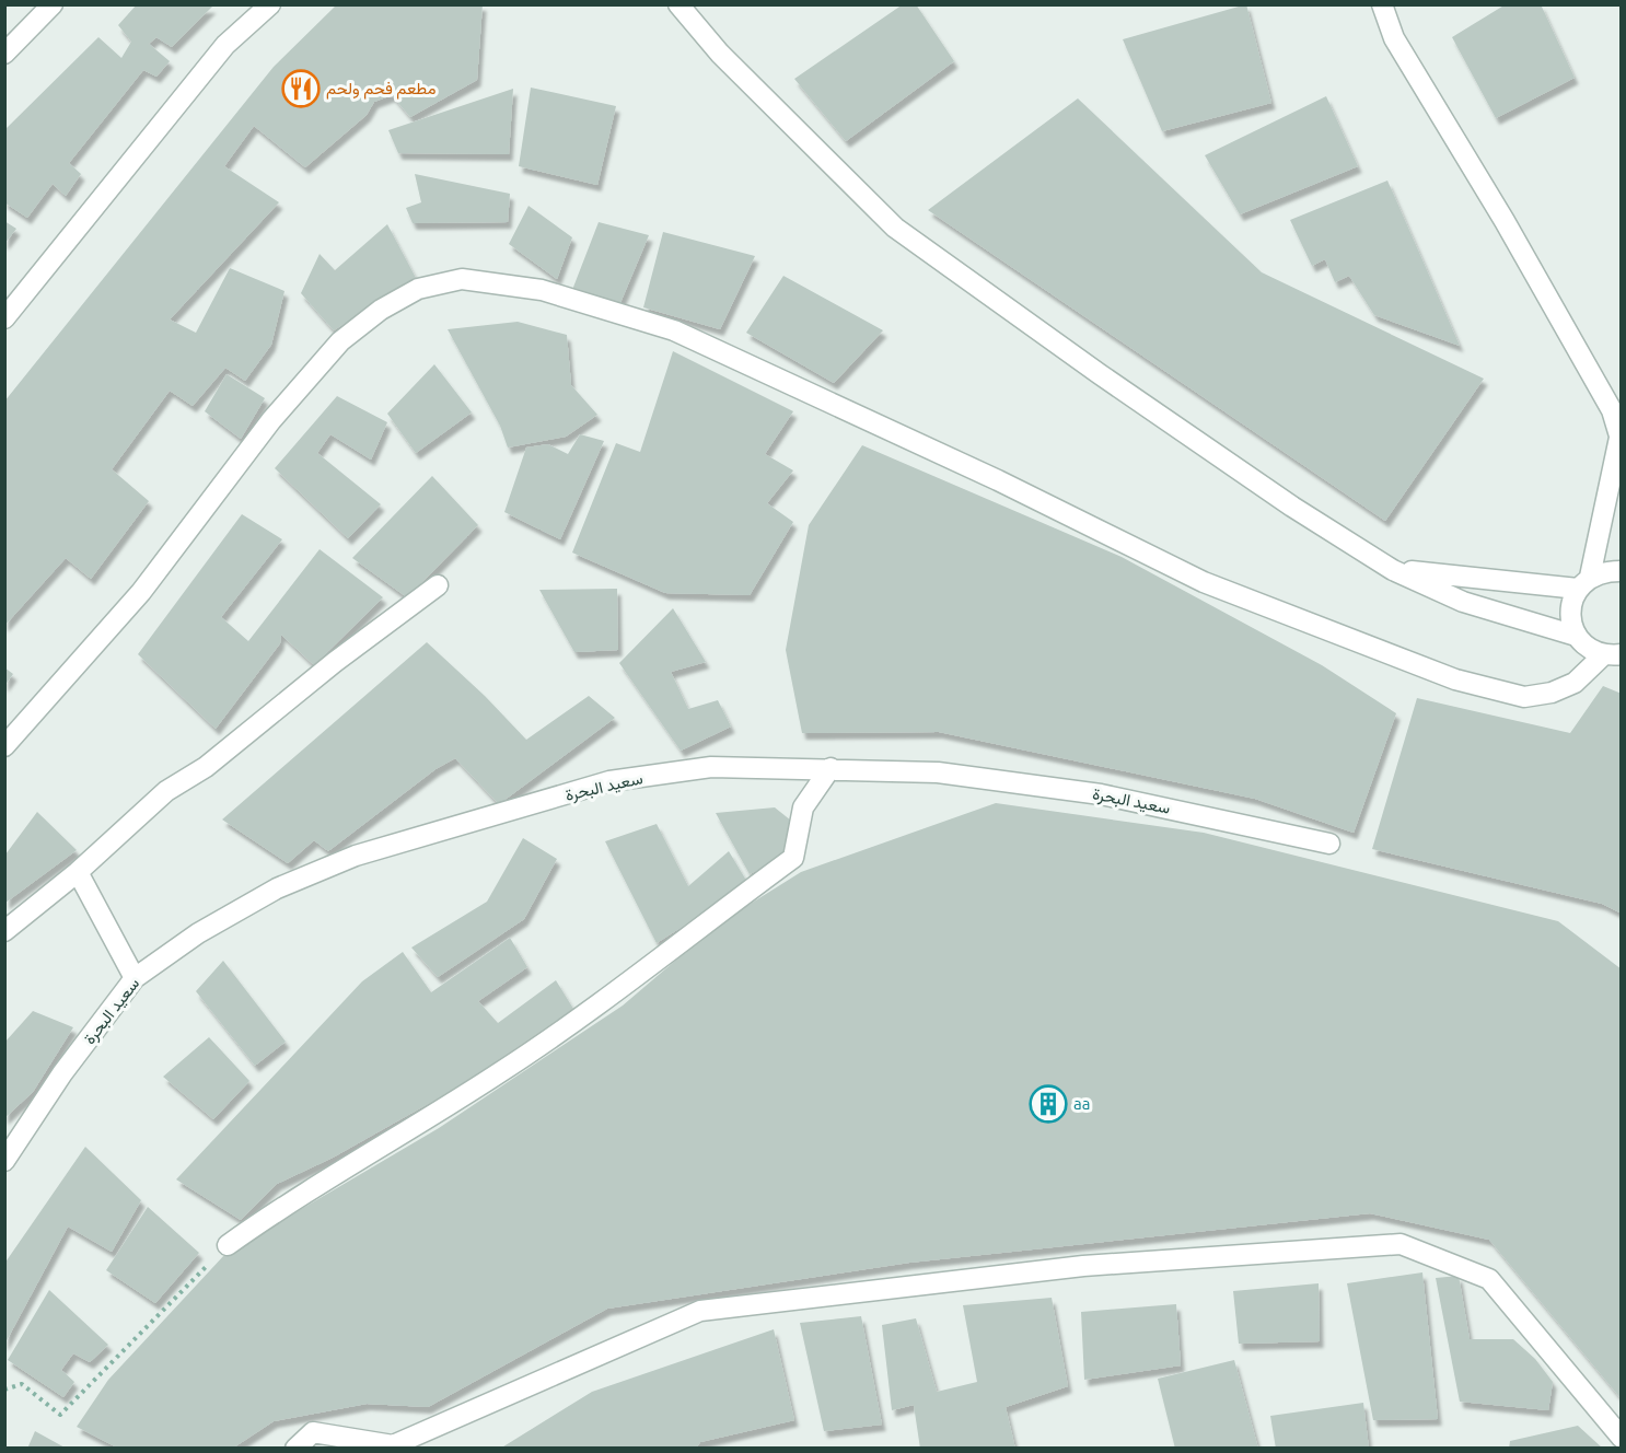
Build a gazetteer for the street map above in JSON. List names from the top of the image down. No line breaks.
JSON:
{"streets":{"street":["سعيد البحرة"]},"places":{"restaurant":["مطعم فحم ولحم"],"building":["aa"]}}
